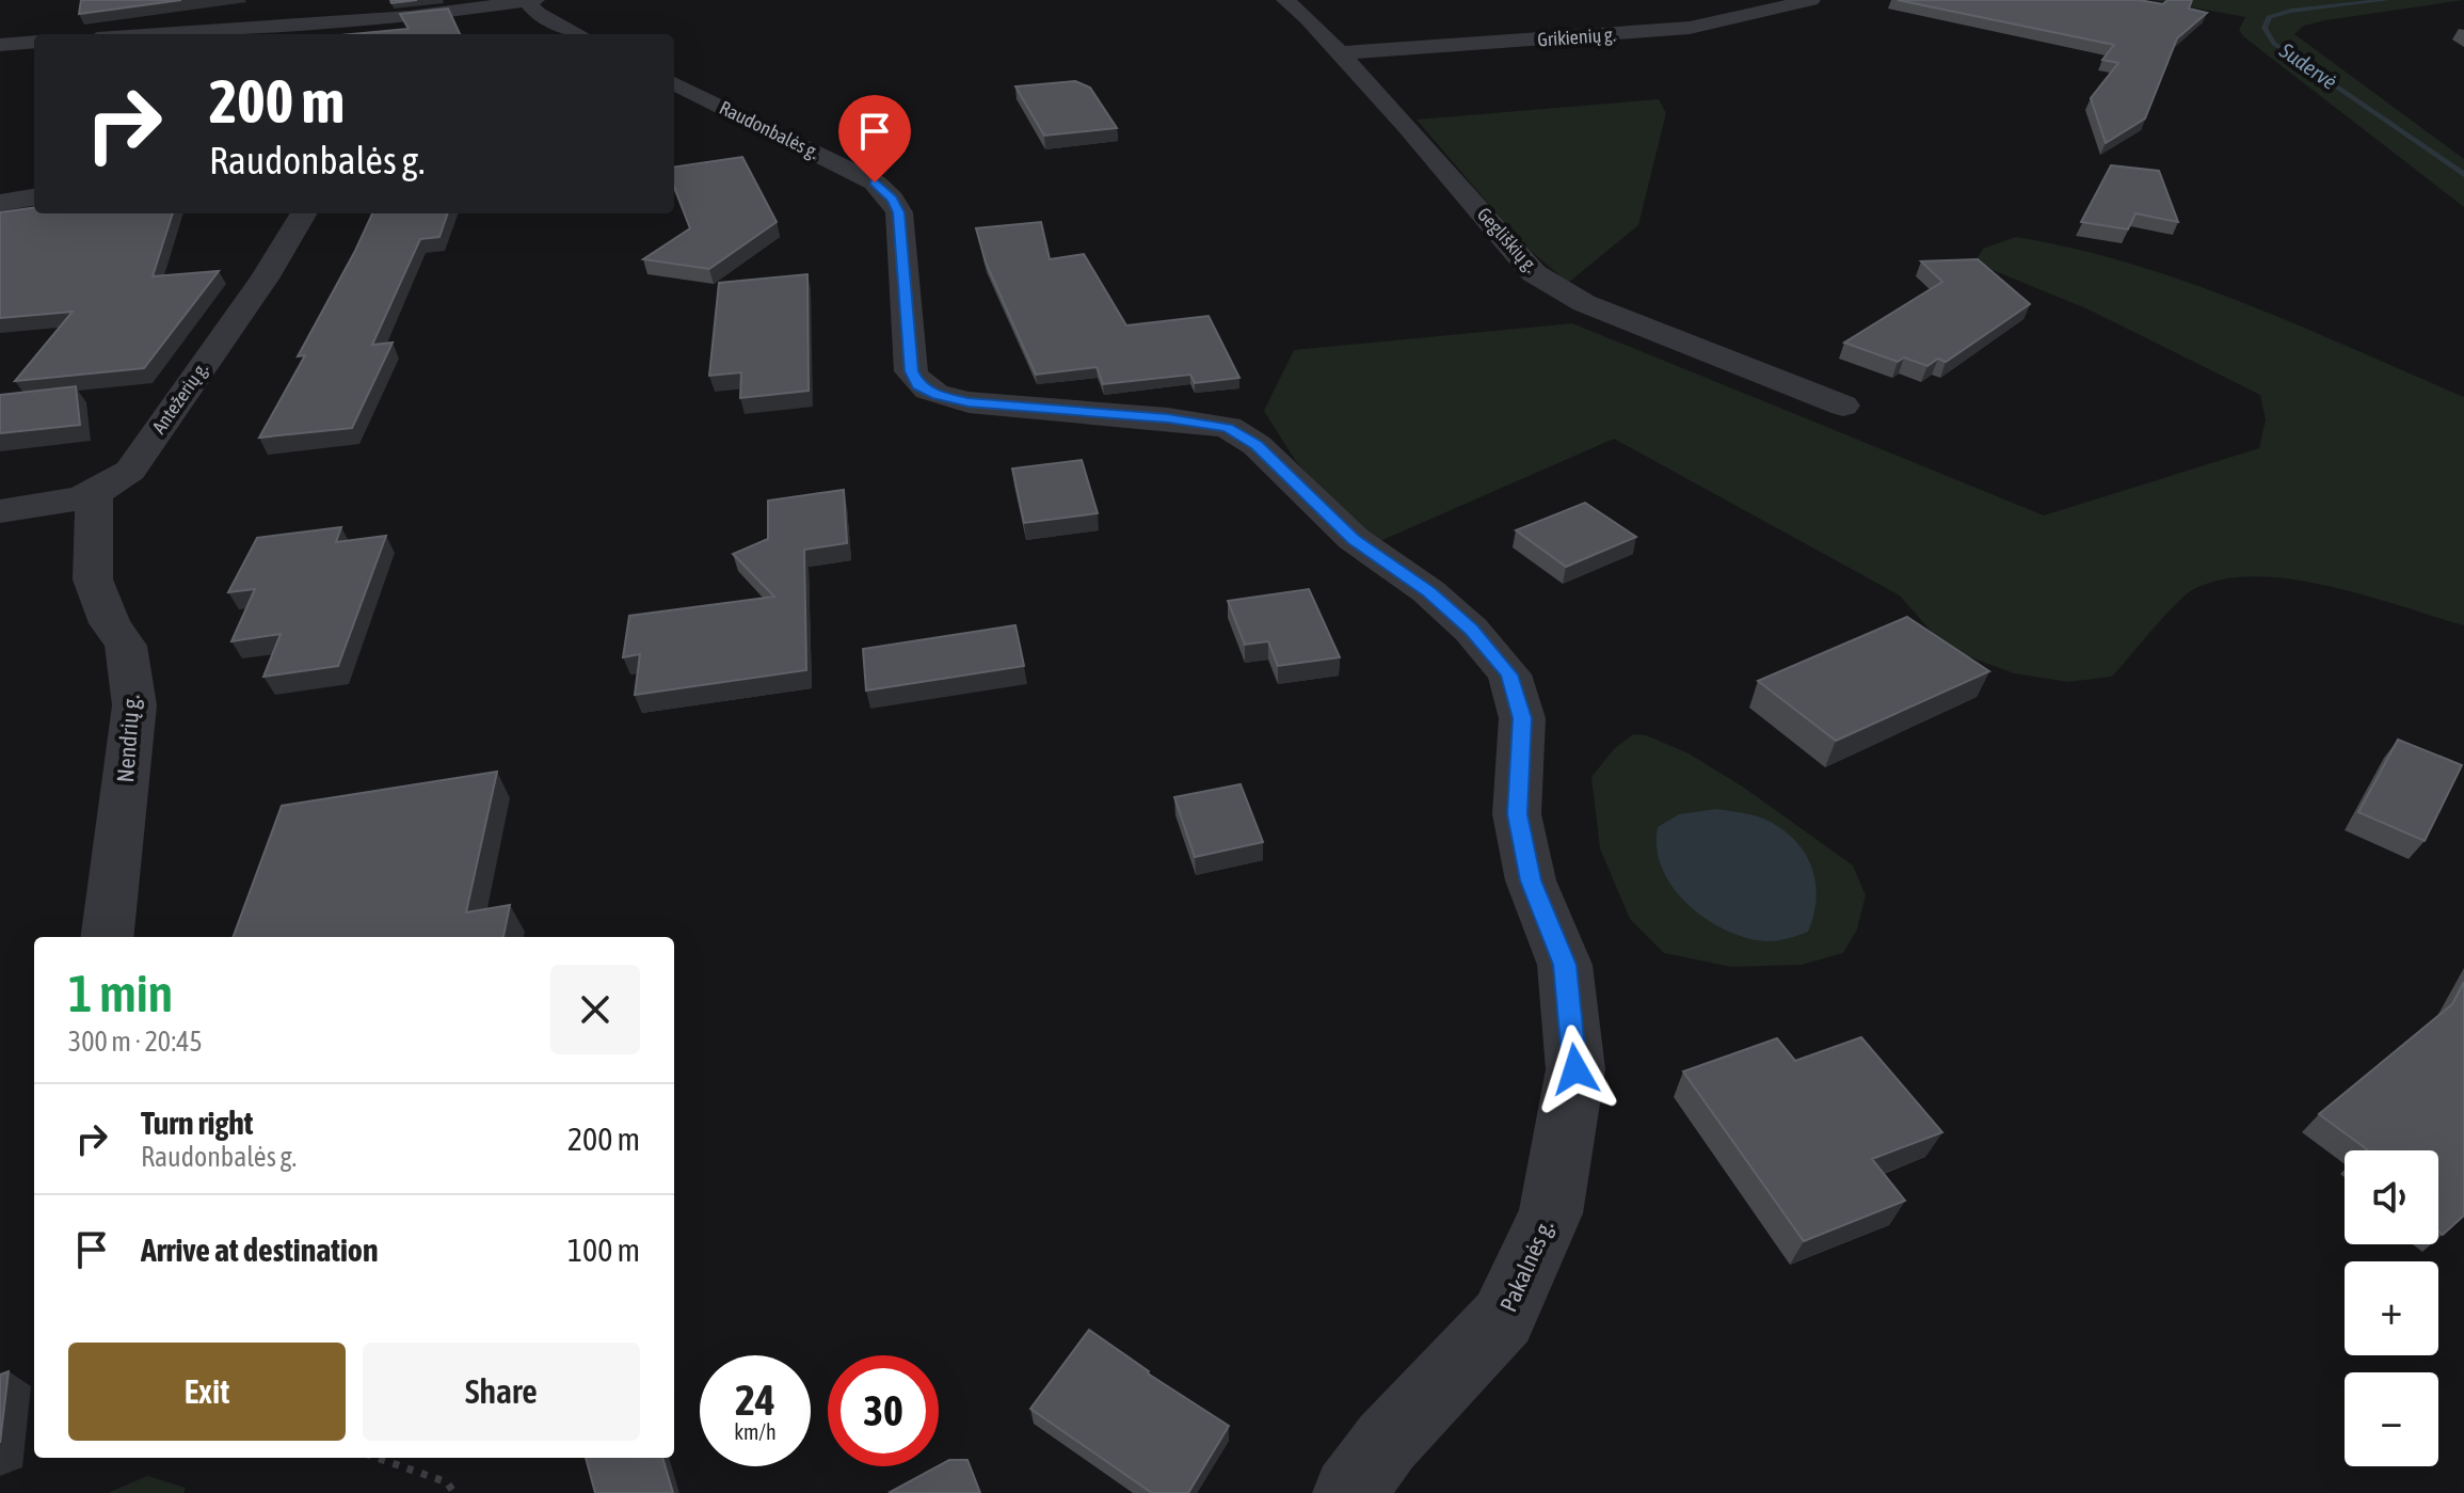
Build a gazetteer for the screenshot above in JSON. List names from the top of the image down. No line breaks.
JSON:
{"streets":{"street":["Grikienių g.","Raudonbalės g.","Gegliškių g.","Antežerių g.","Nendrių g.","Pakalnės g."]},"crossings":[["Grikienių g.","Gegliškių g."],["Raudonbalės g.","Pakalnės g."],["Antežerių g.","Nendrių g."]],"water":["Sudervė"],"page":{"turn":["200 m","Raudonbalės g."],"heading":["1 min","300 m · 20:45"],"list":[{"name":"Turn right","note":"Raudonbalės g.","value":"200 m"},{"name":"Arrive at destination","value":"100 m"}],"map_buttons":["+","−"],"buttons":["Exit","Share"],"speed":"24 km/h","limit":"30"}}
